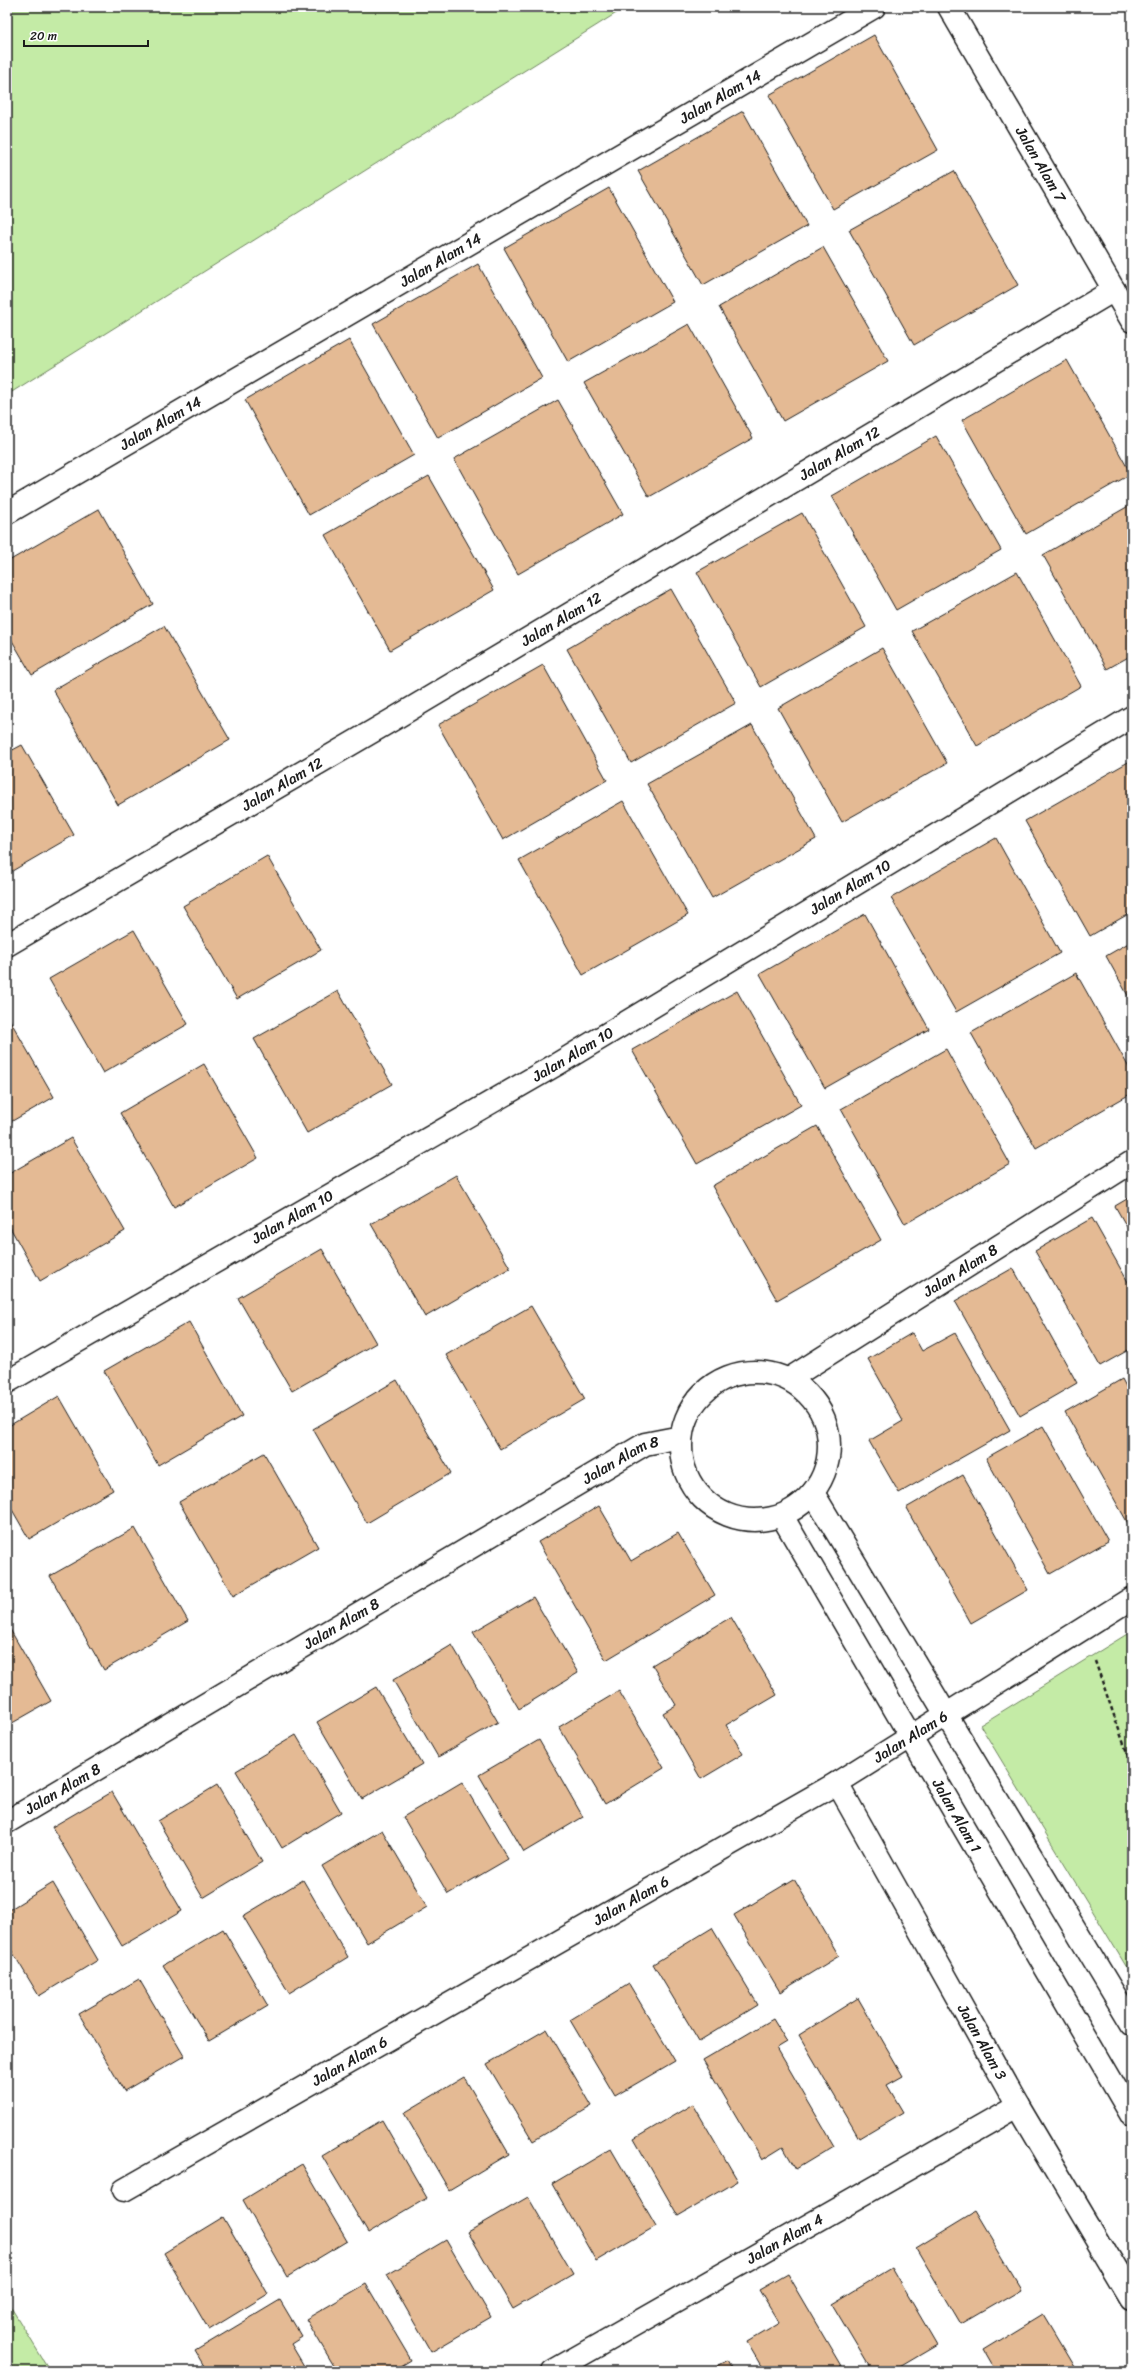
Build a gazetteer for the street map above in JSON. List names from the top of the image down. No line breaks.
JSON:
{"streets":{"street":["Jalan Alam 14","Jalan Alam 7","Jalan Alam 12","Jalan Alam 10","Jalan Alam 8","Jalan Alam 6","Jalan Alam 1","Jalan Alam 3","Jalan Alam 4"]},"crossings":[["Jalan Alam 7","Jalan Alam 12"],["Jalan Alam 6","Jalan Alam 1"],["Jalan Alam 6","Jalan Alam 3"],["Jalan Alam 3","Jalan Alam 4"]],"scale_bar":"20 m"}
